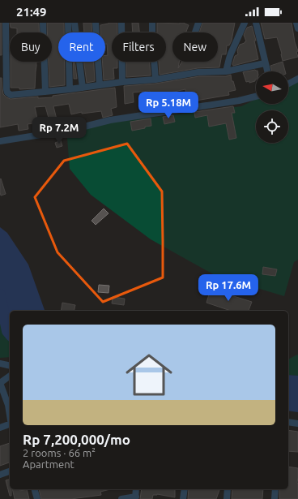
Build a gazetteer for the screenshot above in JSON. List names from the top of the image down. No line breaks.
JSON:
{"north":"left","page":{"status":"21:49","chip":["Buy","Rent","Filters","New"],"price":["Rp 5.18M","Rp 7.2M","Rp 17.6M"],"list":[{"name":"Rp 7,200,000/mo","note":"2 rooms · 66 m² · Apartment"}]}}
